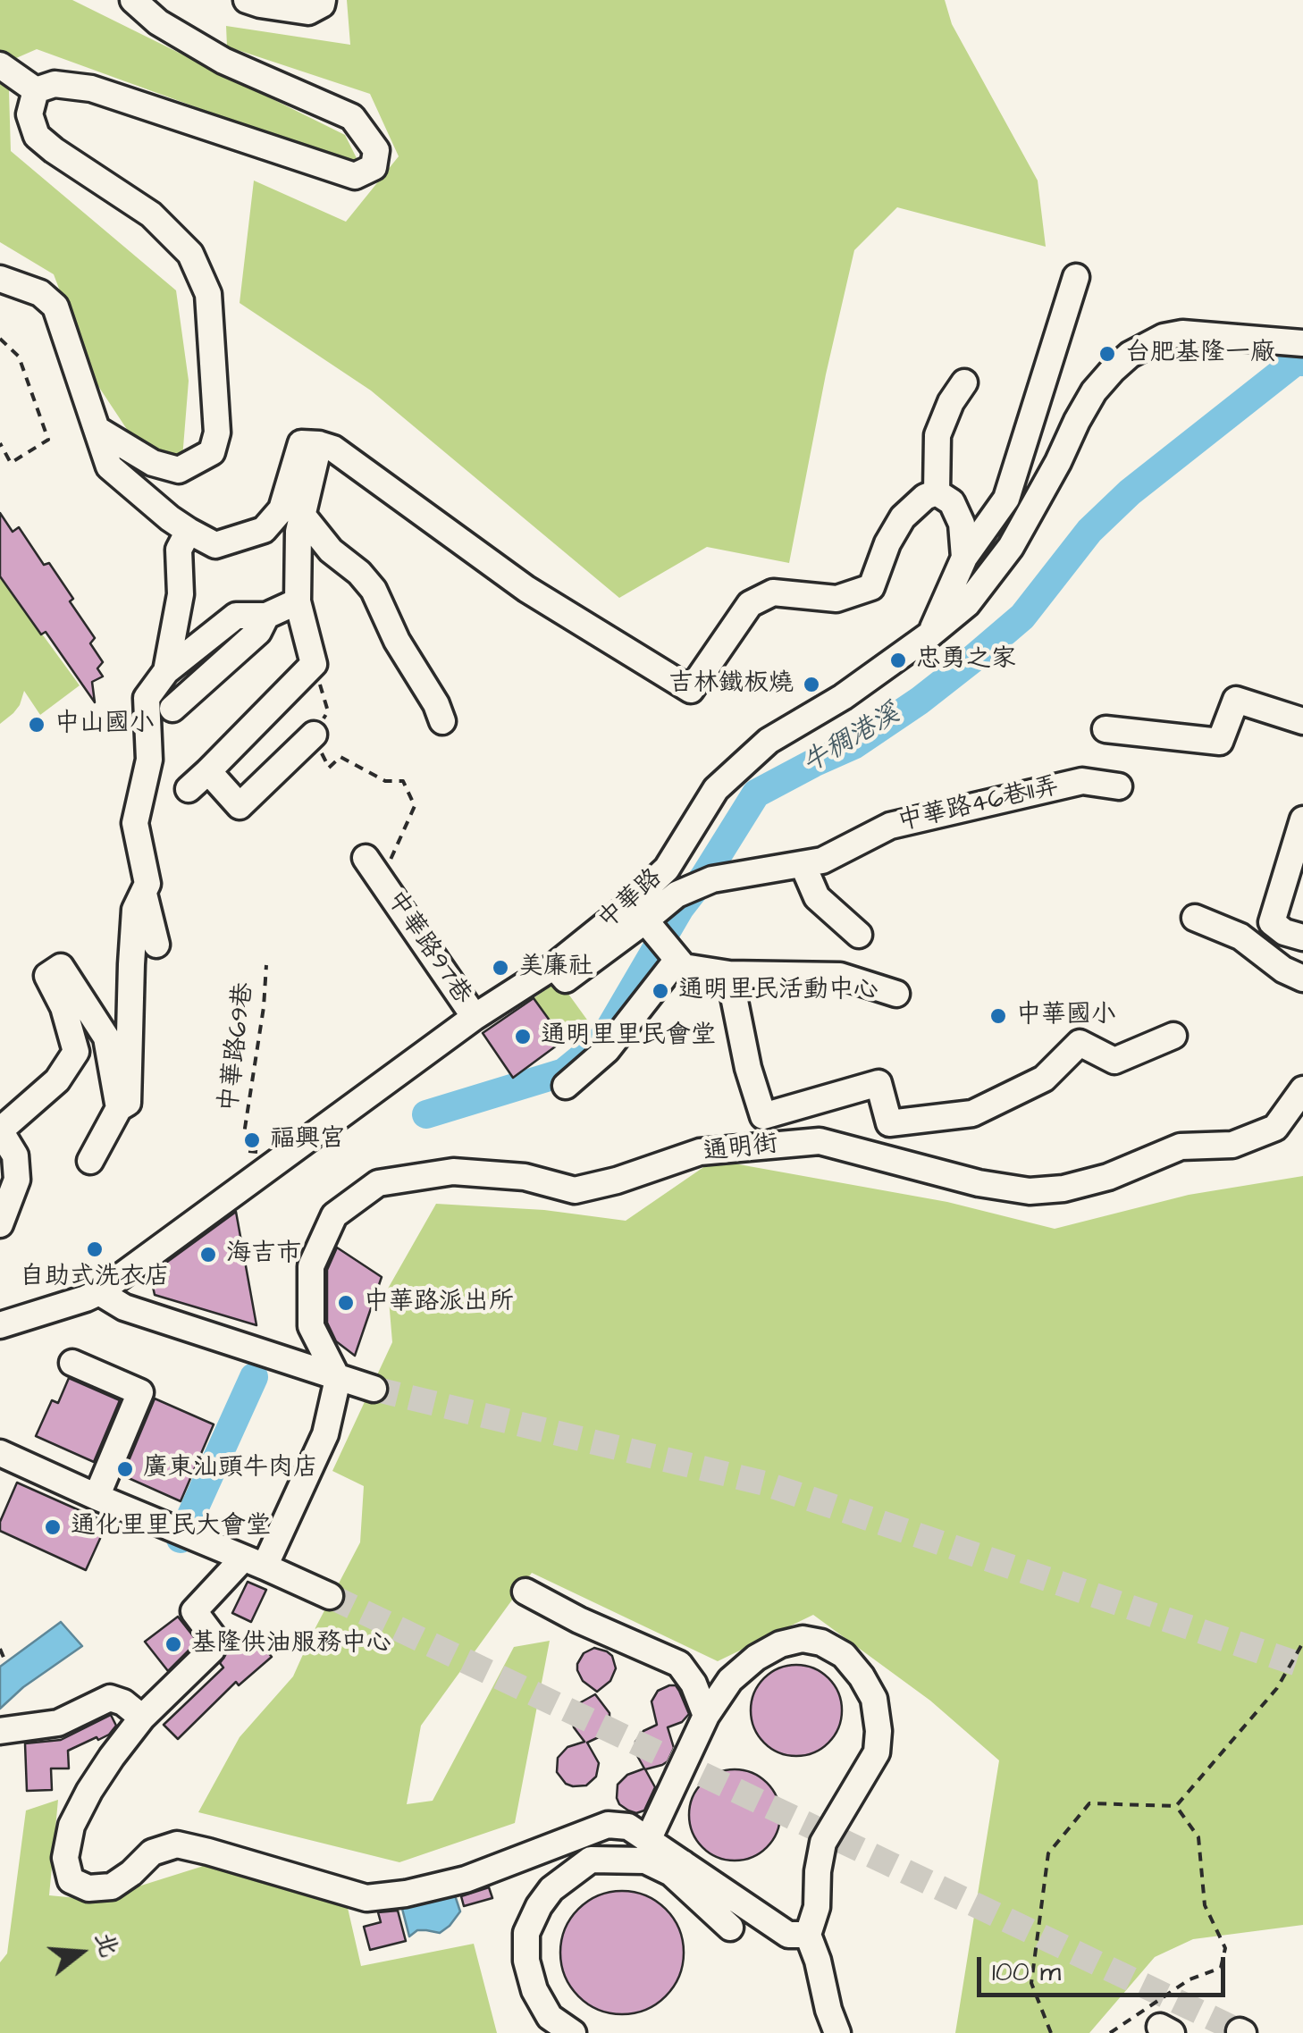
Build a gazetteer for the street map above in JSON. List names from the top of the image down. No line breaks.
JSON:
{"streets":{"street":["中華路46巷11弄","中華路","中華路97巷","通明街"],"path":["中華路69巷"]},"crossings":[["中華路46巷11弄","中華路"],["中華路","中華路97巷"],["中華路","中華路69巷"]],"water":["牛稠港溪"],"places":["台肥基隆一廠","忠勇之家","吉林鐵板燒","中山國小","美廉社","通明里民活動中心","中華國小","通明里里民會堂","福興宮","自助式洗衣店","海吉市","中華路派出所","廣東汕頭牛肉店","通化里里民大會堂","基隆供油服務中心"],"scale_bar":"100 m","north":"right"}
